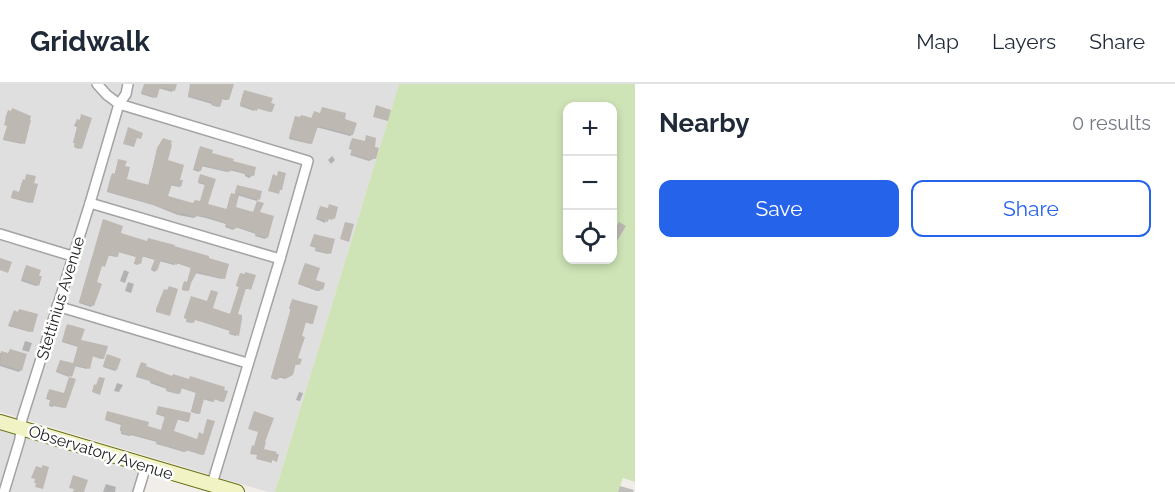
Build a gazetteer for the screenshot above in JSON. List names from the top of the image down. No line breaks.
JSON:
{"streets":{"street":["Stettinius Avenue","Observatory Avenue"]},"crossings":[["Stettinius Avenue","Observatory Avenue"]],"page":{"header":"Gridwalk","nav":["Map","Layers","Share"],"heading":["Nearby","0 results"],"map_buttons":["+","−"],"buttons":["Save","Share"]}}
